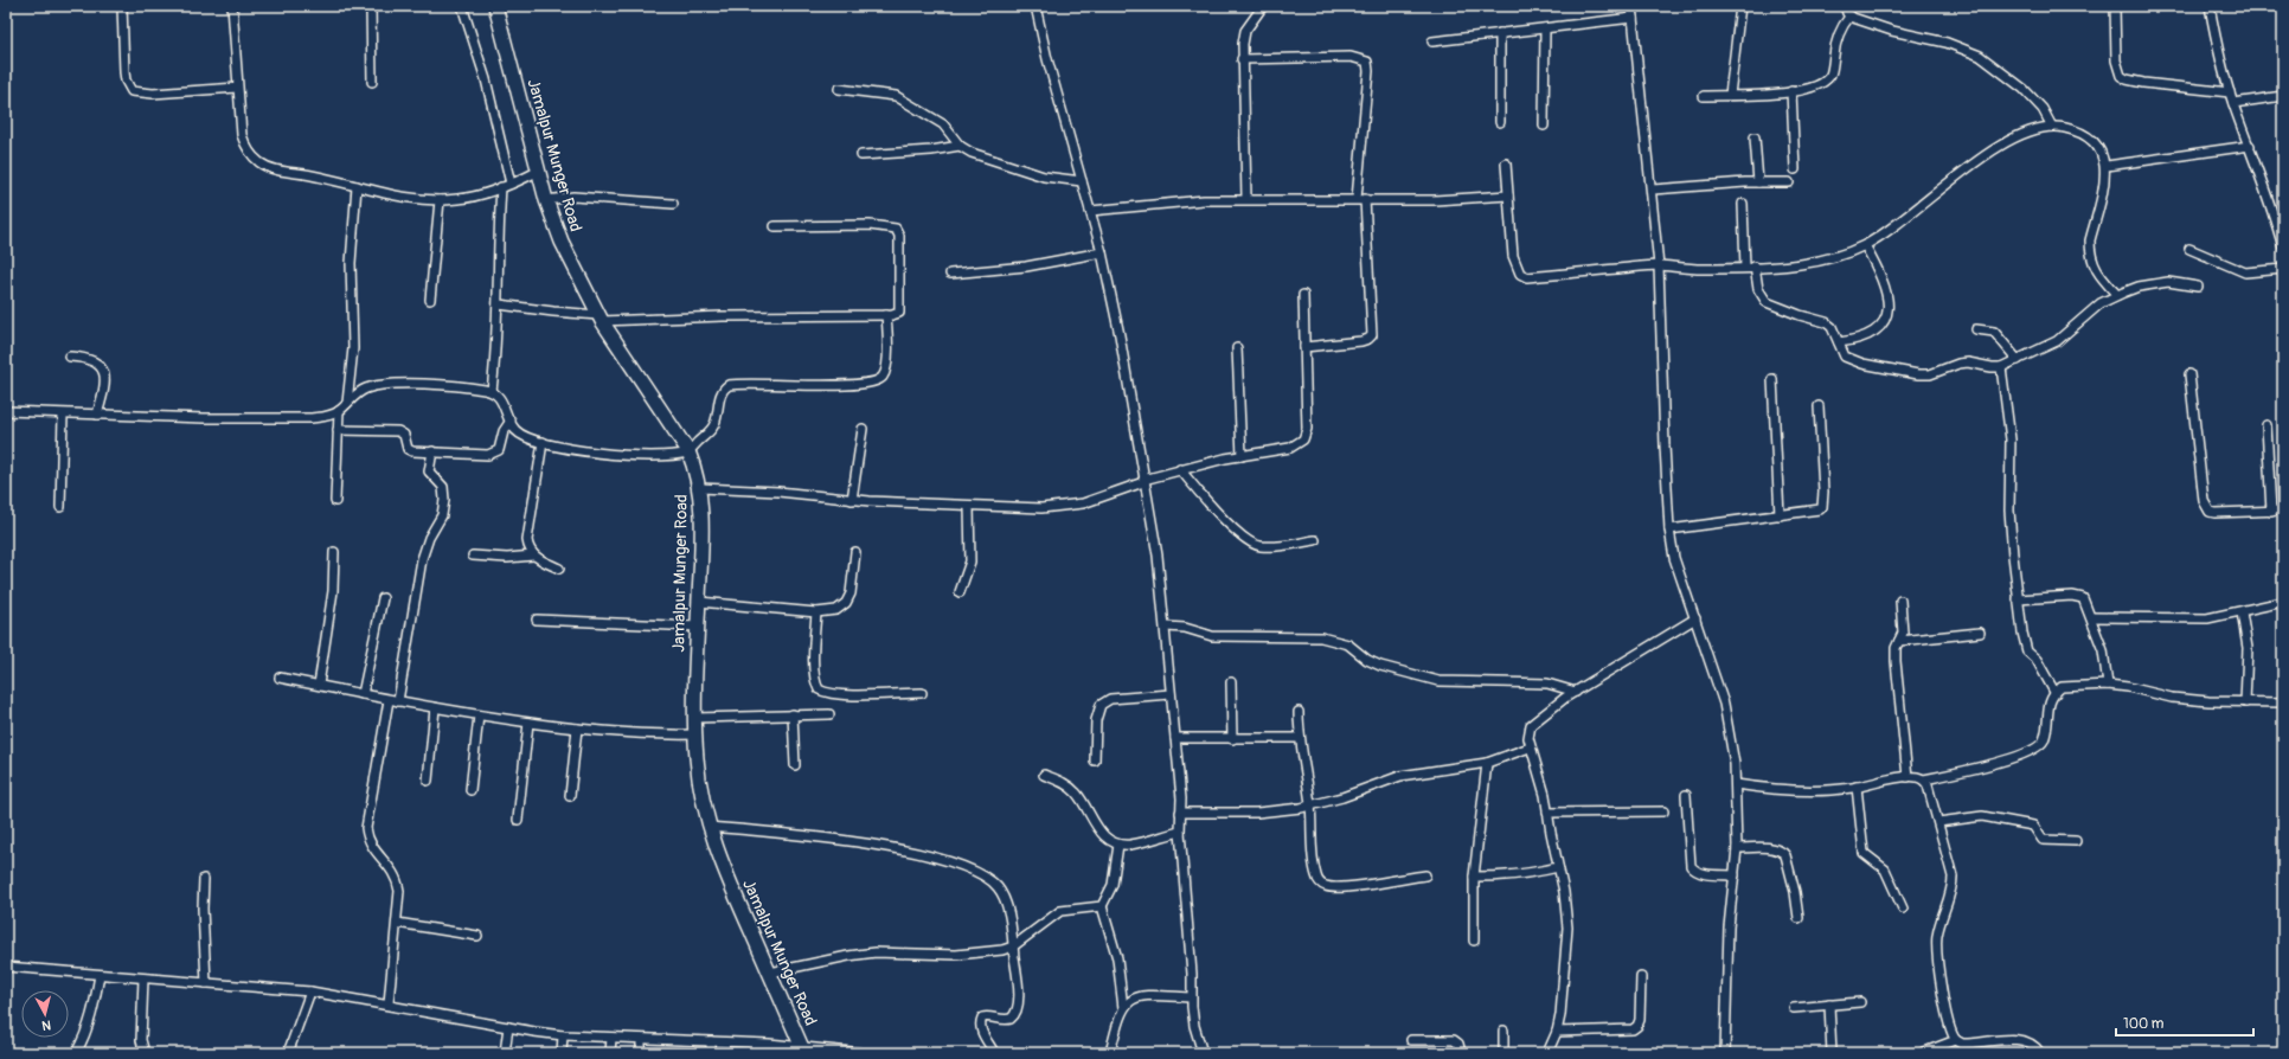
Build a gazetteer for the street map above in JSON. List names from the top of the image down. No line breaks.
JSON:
{"streets":{"street":["Jamalpur Munger Road"]},"scale_bar":"100 m","north":"bottom"}
